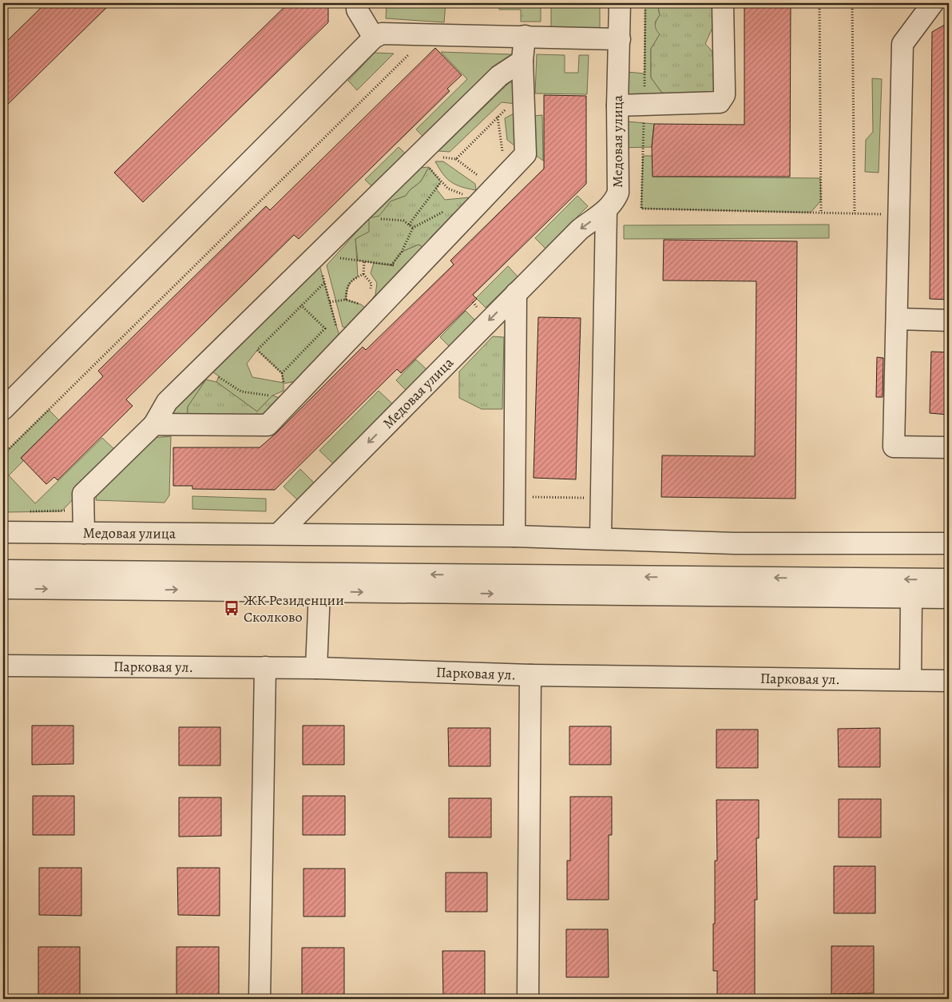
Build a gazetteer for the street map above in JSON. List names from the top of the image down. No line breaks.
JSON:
{"streets":{"street":["Медовая улица","Парковая ул."]},"places":{"bus stop":["ЖК Резиденции Сколково"]}}
